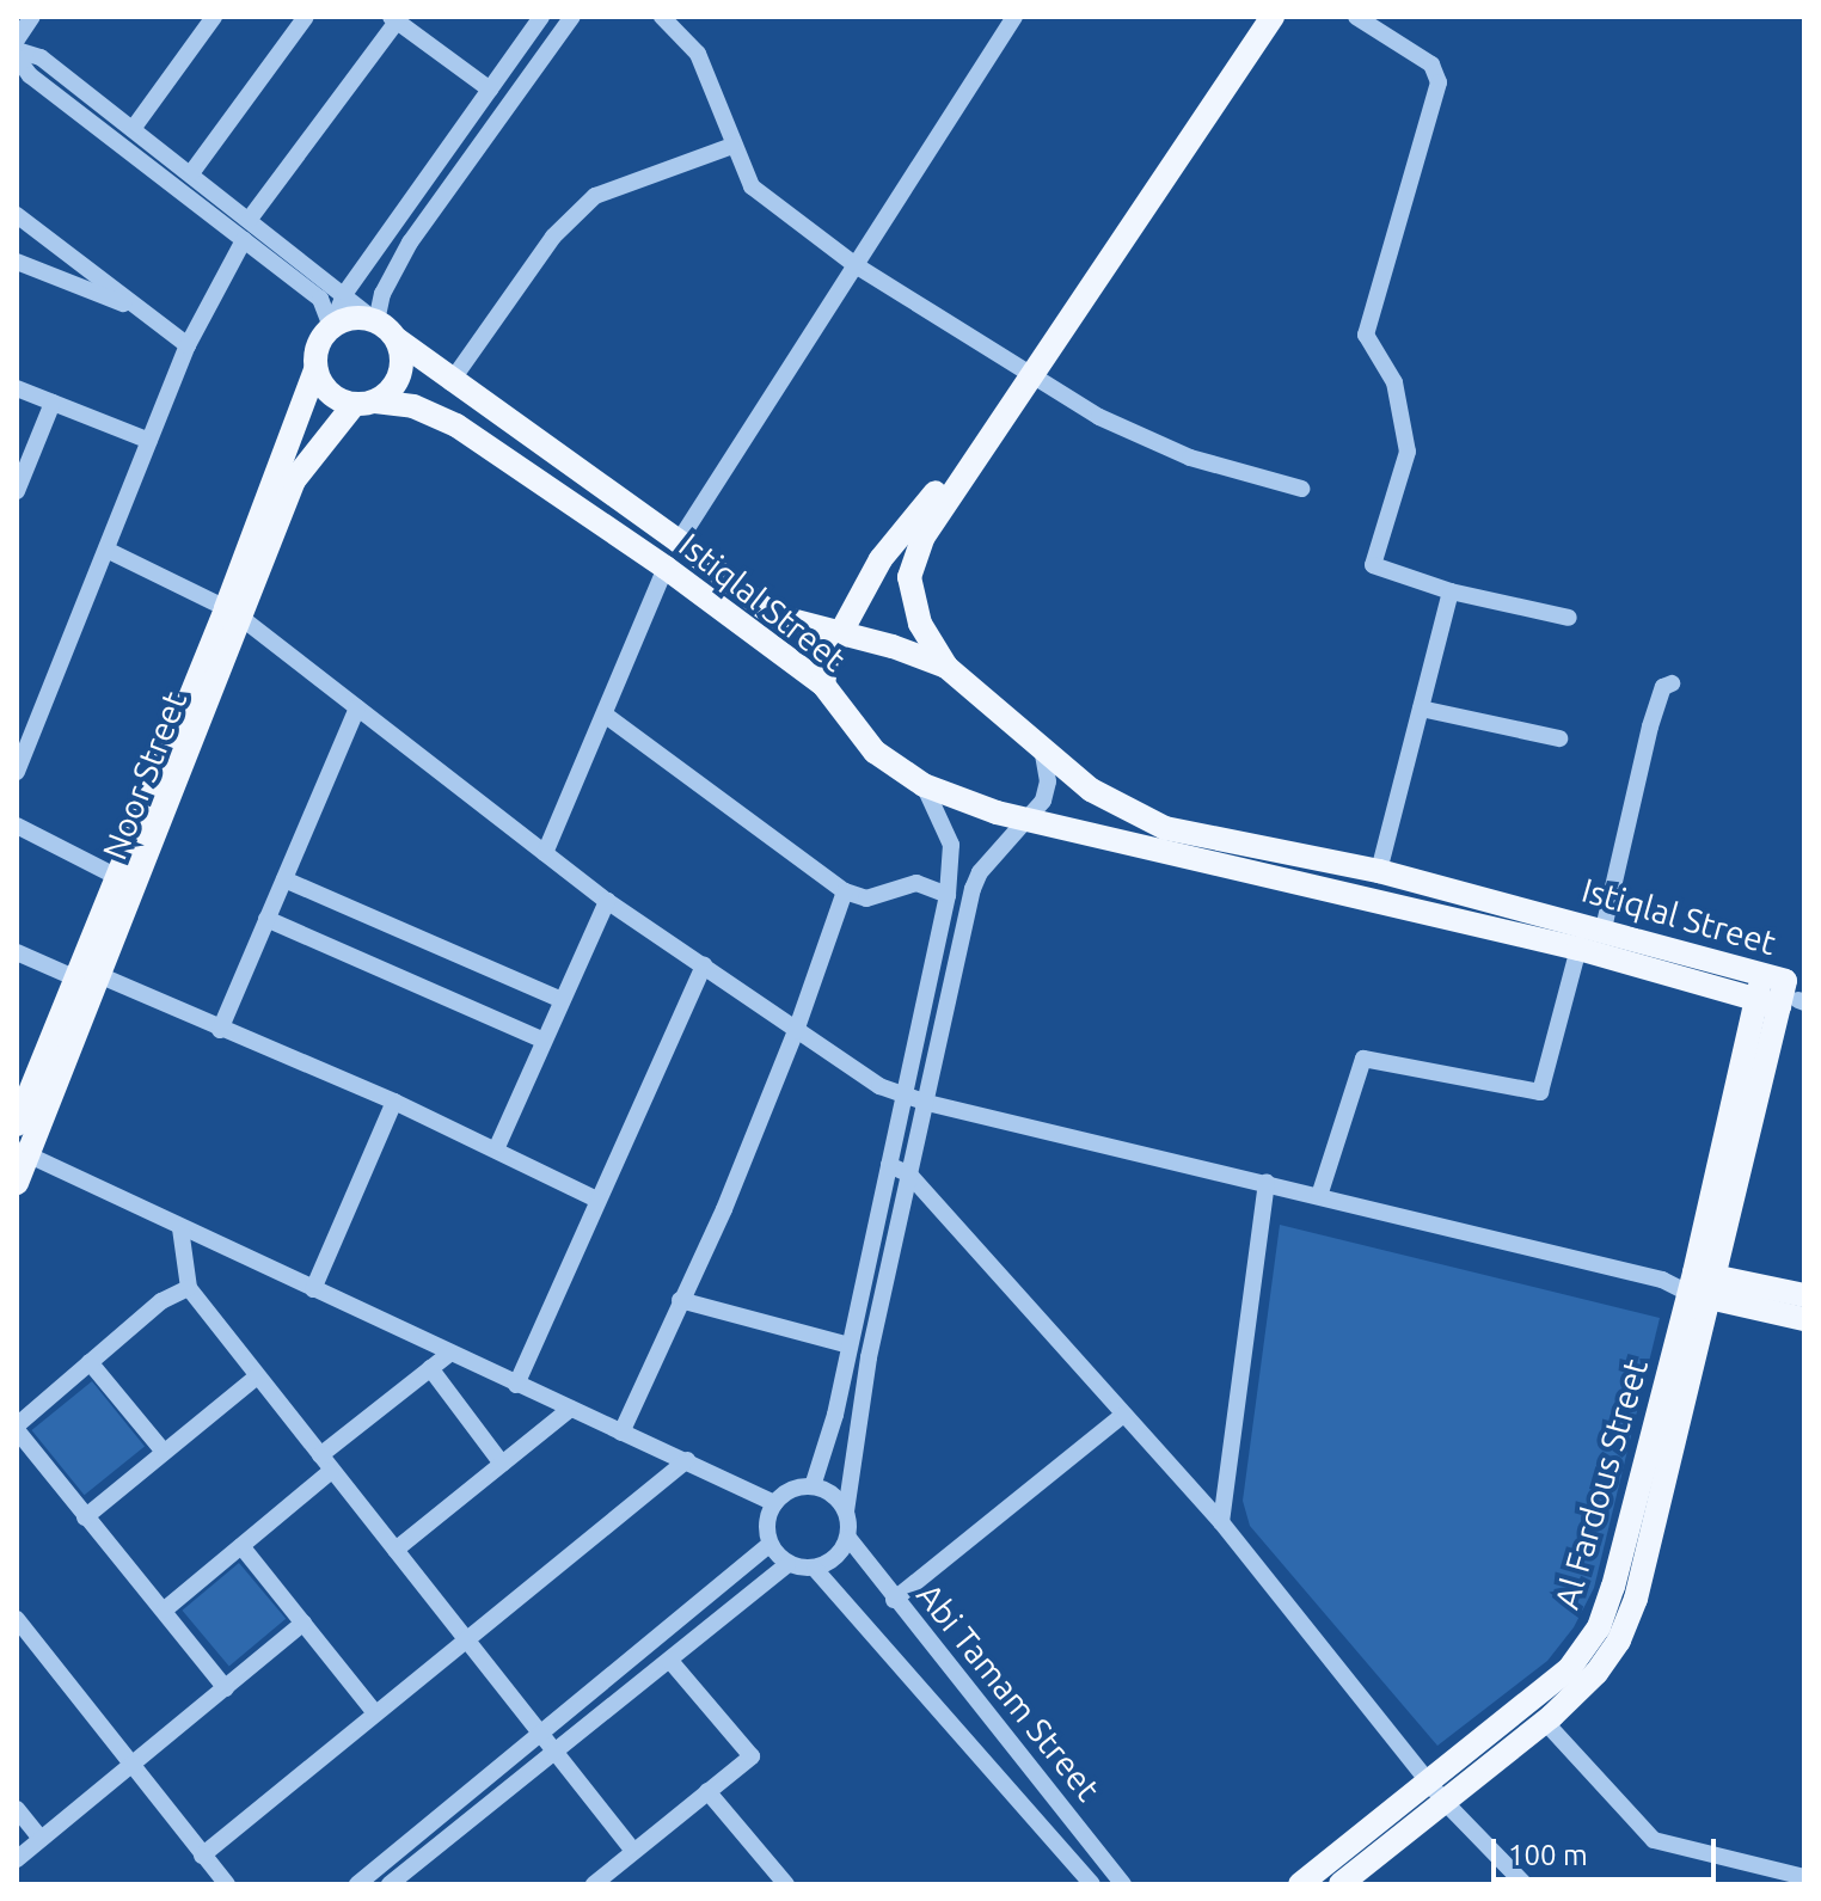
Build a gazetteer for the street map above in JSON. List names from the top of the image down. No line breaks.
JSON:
{"streets":{"main road":["Istiqlal Street","Noor Street","Al Fardous Street"],"street":["Abi Tamam Street"]},"crossings":[["Istiqlal Street","Noor Street"],["Istiqlal Street","Al Fardous Street"]],"scale_bar":"100 m"}
